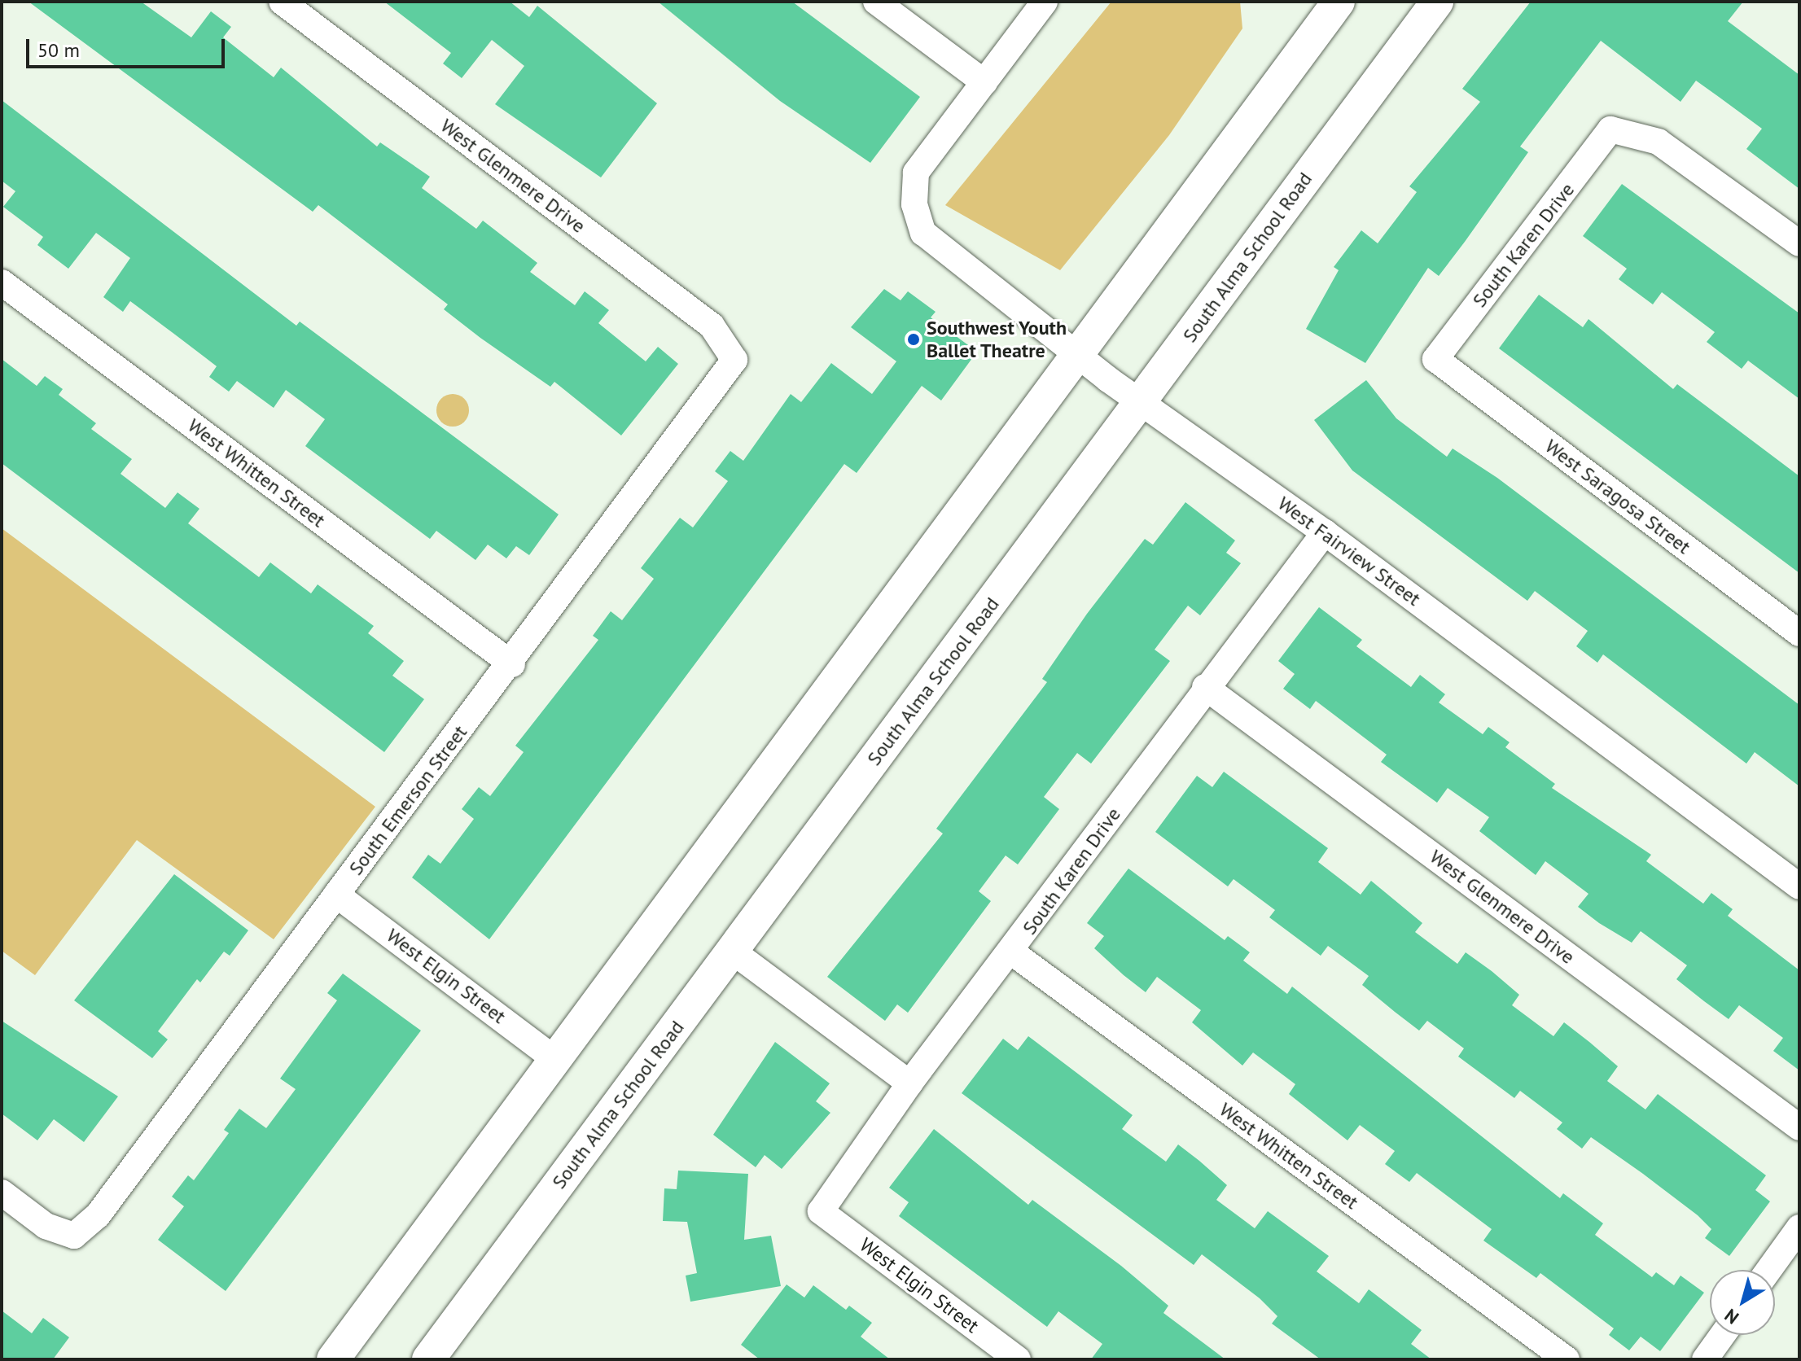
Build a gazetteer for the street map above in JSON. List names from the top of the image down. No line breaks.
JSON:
{"streets":{"main road":["South Alma School Road"],"street":["West Glenmere Drive","South Karen Drive","West Whitten Street","West Saragosa Street","West Fairview Street","South Emerson Street","West Elgin Street"]},"crossings":[["West Glenmere Drive","South Karen Drive"],["West Glenmere Drive","South Emerson Street"],["South Karen Drive","West Whitten Street"],["South Karen Drive","West Saragosa Street"],["South Karen Drive","West Fairview Street"],["South Karen Drive","West Elgin Street"],["South Alma School Road","West Fairview Street"],["West Whitten Street","South Emerson Street"],["South Emerson Street","West Elgin Street"]],"places":["Southwest Youth Ballet Theatre"],"scale_bar":"50 m","north":"bottom left"}
